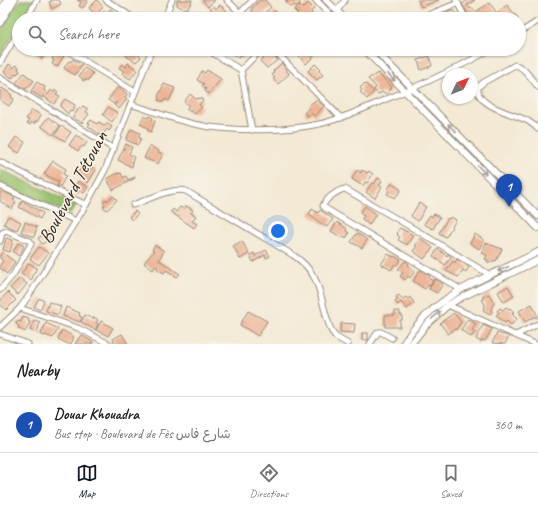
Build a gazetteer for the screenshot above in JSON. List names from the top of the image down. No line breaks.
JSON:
{"streets":{"street":["Boulevard Tétouan"]},"north":"top right","page":{"search":"Search here","pins":"1","heading":"Nearby","list":[{"mark":"1","name":"Douar Khouadra","note":"Bus stop · Boulevard de Fès شارع فاس","value":"360 m"}],"nav":["Map","Directions","Saved"]}}
